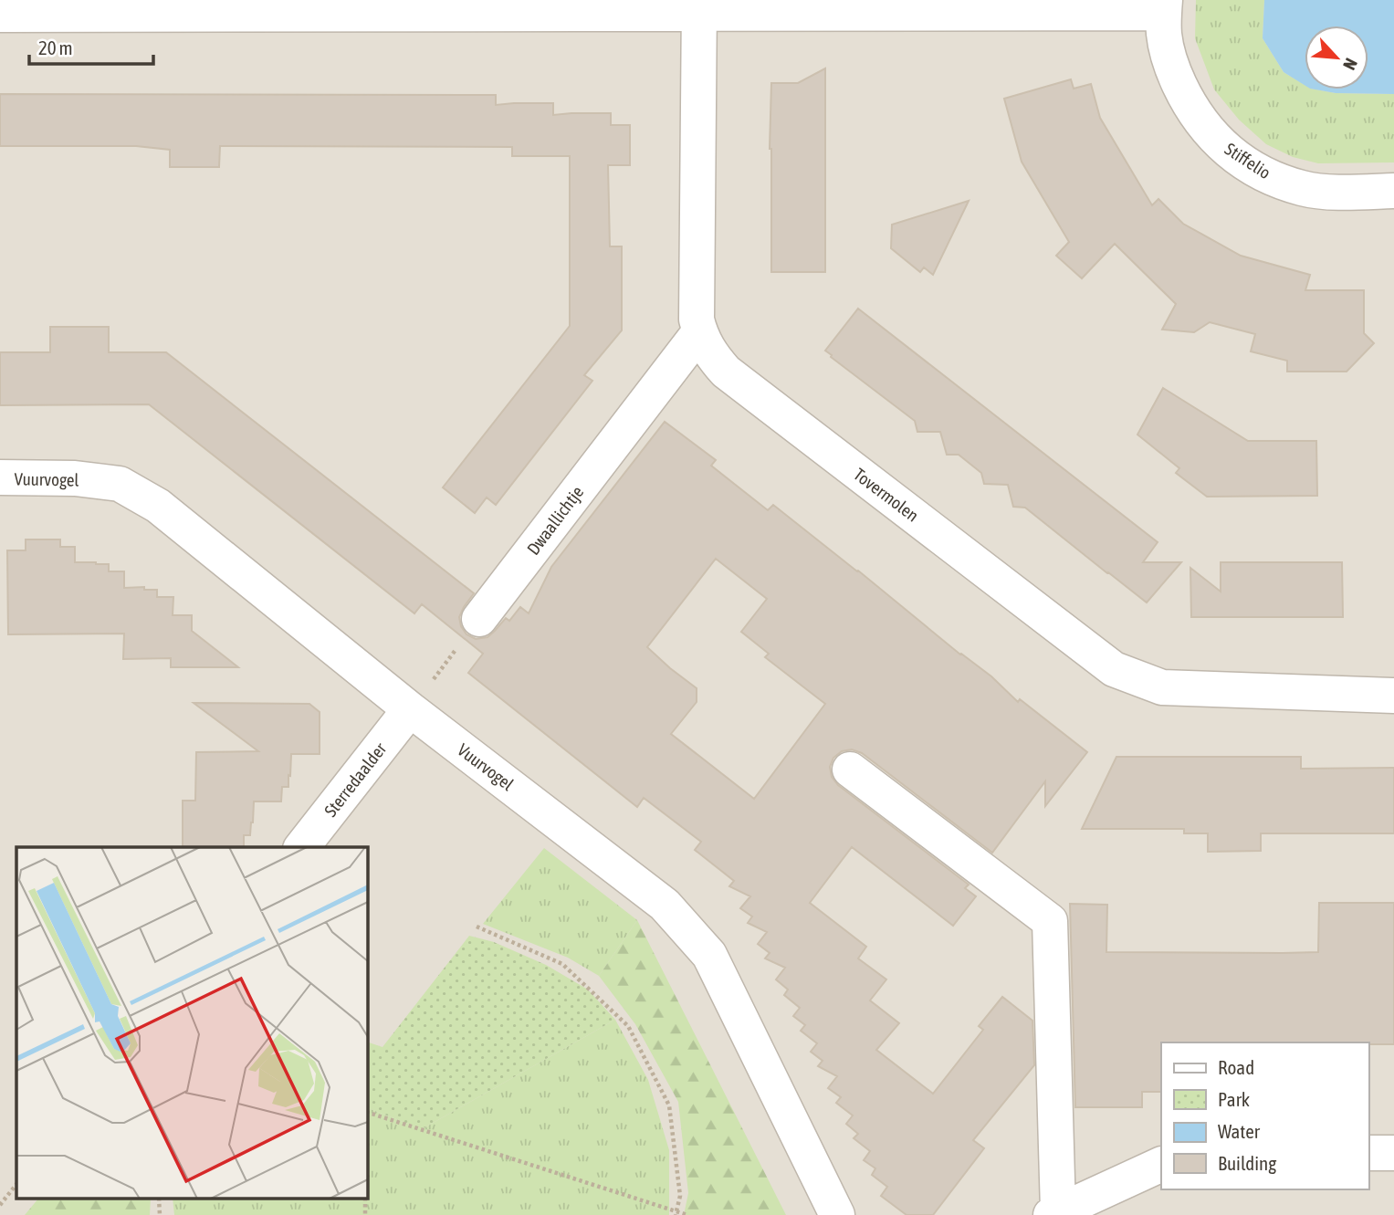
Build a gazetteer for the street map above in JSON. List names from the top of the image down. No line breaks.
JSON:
{"streets":{"street":["Stiffelio","Vuurvogel","Tovermolen","Dwaallichtje","Sterredaalder"]},"crossings":[["Vuurvogel","Sterredaalder"],["Tovermolen","Dwaallichtje"]],"legend":["Road","Park","Water","Building"],"scale_bar":"20 m","north":"bottom right"}
